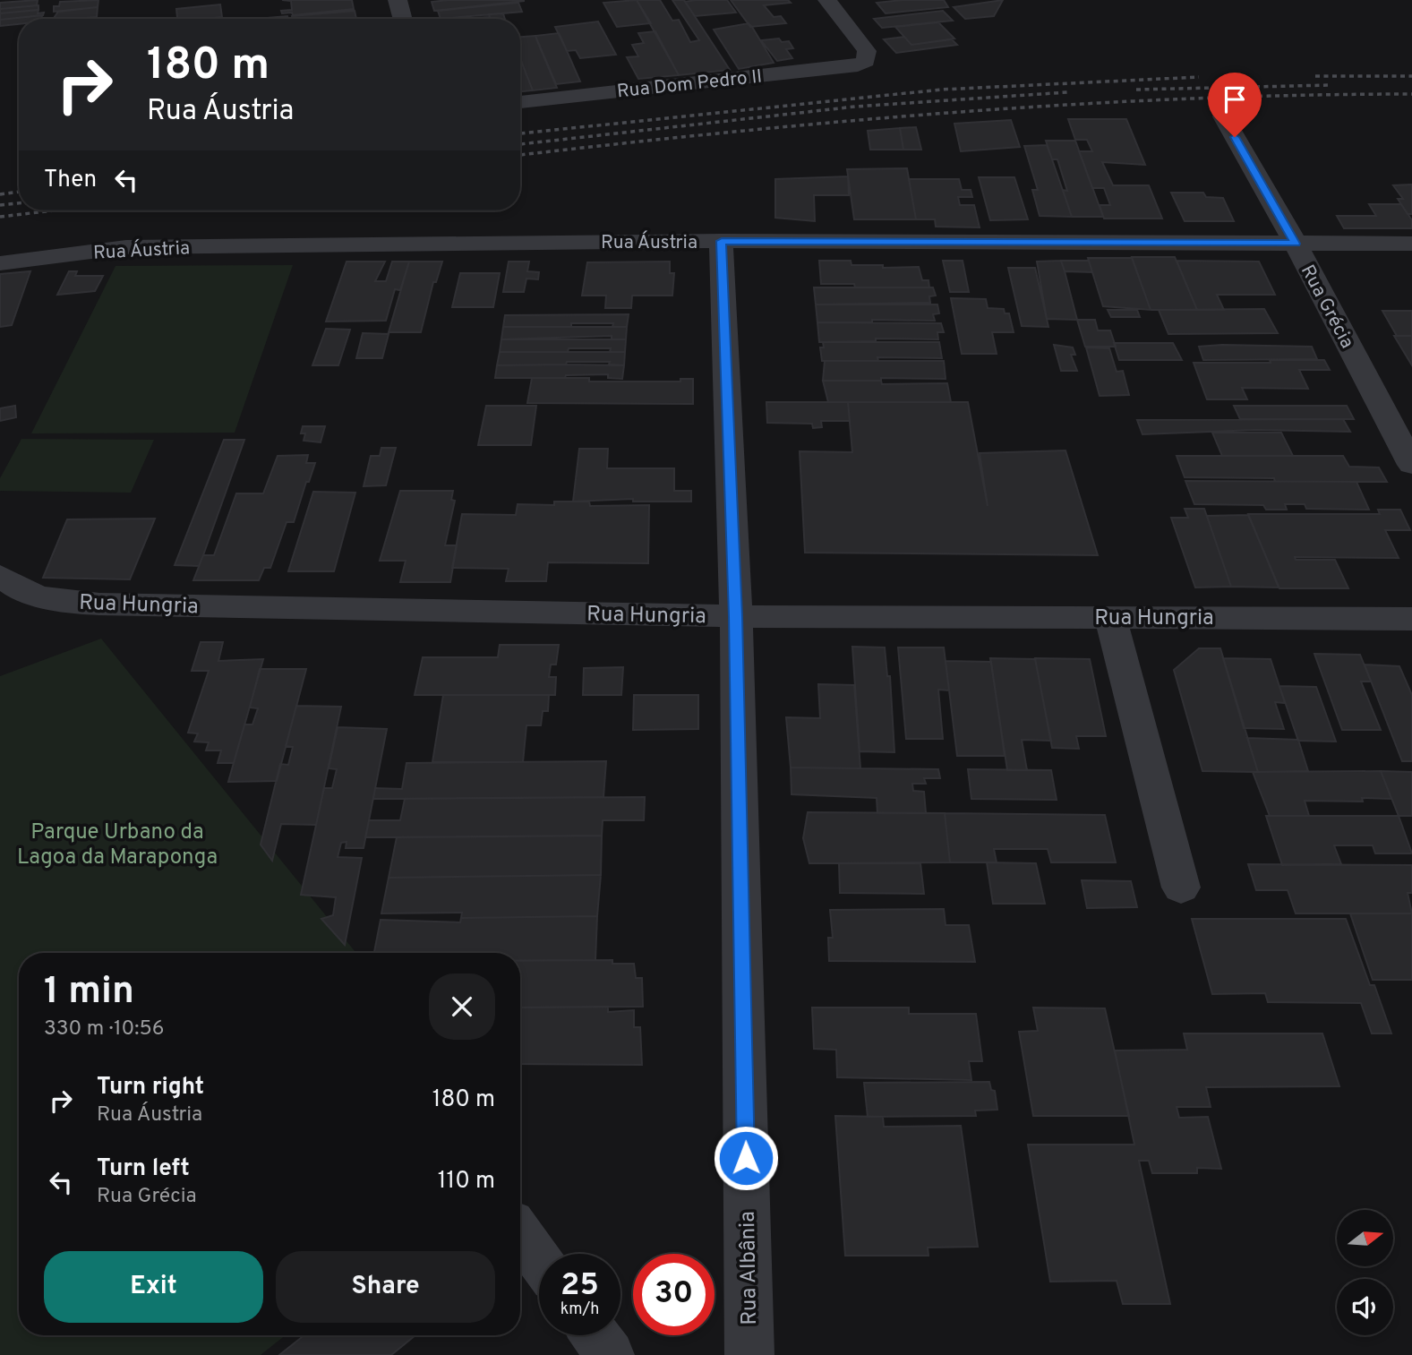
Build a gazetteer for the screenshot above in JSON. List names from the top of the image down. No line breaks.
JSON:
{"streets":{"street":["Rua Dom Pedro II","Rua Áustria","Rua Grécia","Rua Hungria","Rua Albânia"]},"crossings":[["Rua Áustria","Rua Grécia"],["Rua Áustria","Rua Albânia"],["Rua Hungria","Rua Albânia"]],"parks":["Parque Urbano da Lagoa da Maraponga"],"north":"right","page":{"turn":["180 m","Rua Áustria"],"then":"Then","heading":["1 min","330 m · 10:56"],"list":[{"name":"Turn right","note":"Rua Áustria","value":"180 m"},{"name":"Turn left","note":"Rua Grécia","value":"110 m"}],"buttons":["Exit","Share"],"speed":"25 km/h","limit":"30"}}
